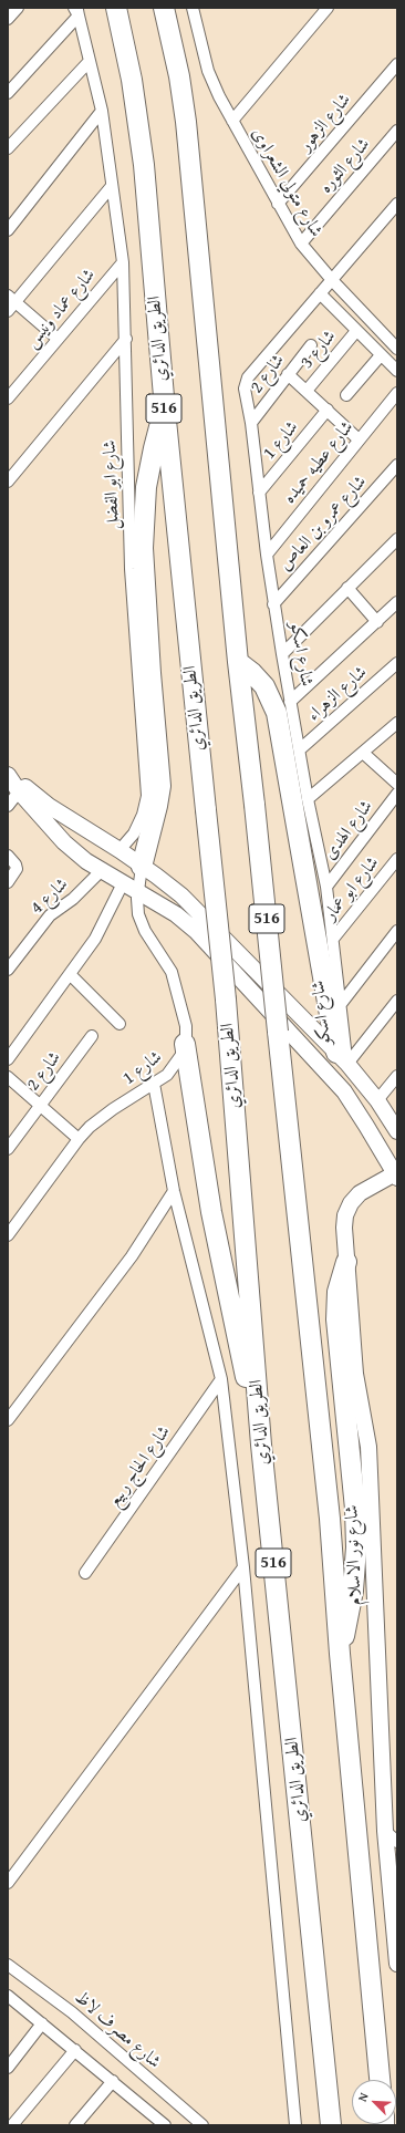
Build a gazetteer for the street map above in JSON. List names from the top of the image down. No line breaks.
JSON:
{"streets":{"highway":["الطريق الدائري","516"],"main road":["شارع اسكو","شارع نور الاسلام"],"street":["شارع الزهور","شارع الثوره","شارع متولي الشعراوى","شارع عماد ونيس","شارع 3","شارع 2","شارع 1","شارع عطيه حميده","شارع ابو الفضل","شارع عمرو بن العاص","شارع الزهراء","شارع الهدى","شارع ابو عمار","شارع 4","شارع الحاج ربيع","شارع مصرف لاظ"]},"crossings":[["شارع الزهور","شارع متولي الشعراوى"],["شارع الثوره","شارع متولي الشعراوى"],["شارع متولي الشعراوى","شارع اسكو"],["شارع عماد ونيس","شارع ابو الفضل"],["شارع 2","شارع اسكو"],["شارع 1","شارع اسكو"],["شارع عطيه حميده","شارع اسكو"],["شارع عمرو بن العاص","شارع اسكو"],["شارع اسكو","شارع الزهراء"],["شارع اسكو","شارع الهدى"],["شارع اسكو","شارع ابو عمار"],["شارع اسكو","شارع 4"],["شارع اسكو","شارع نور الاسلام"]],"north":"top left"}
